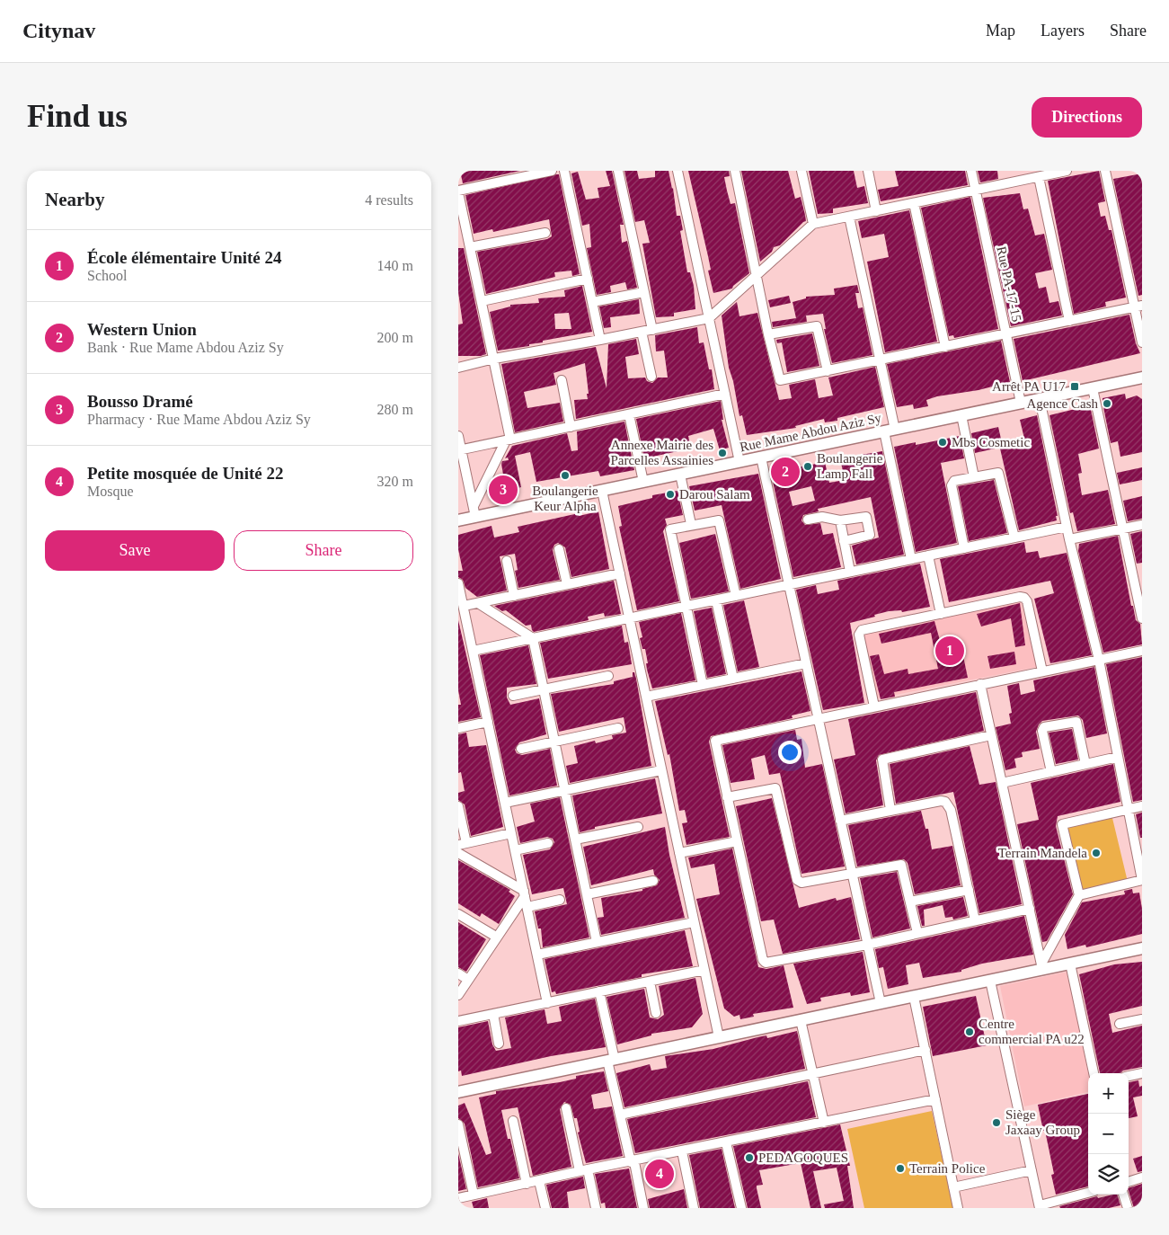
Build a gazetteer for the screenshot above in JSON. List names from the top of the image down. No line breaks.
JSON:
{"streets":{"street":["Rue PA-17-15","Rue Mame Abdou Aziz Sy"]},"crossings":[["Rue PA-17-15","Rue Mame Abdou Aziz Sy"]],"places":{"transit":["Arrêt PA U17"],"other":["Agence Cash","Mbs Cosmetic","Annexe Mairie des Parcelles Assainies","Boulangerie Lamp Fall","Boulangerie Keur Alpha","Darou Salam","Terrain Mandela","Centre commercial PA u22","Siège Jaxaay Group","PEDAGOQUES","Terrain Police"]},"page":{"header":"Citynav","nav":["Map","Layers","Share"],"buttons":["Directions",["Save","Share"]],"title":"Find us","heading":["Nearby","4 results"],"list":[{"mark":"1","name":"École élémentaire Unité 24","note":"School","value":"140 m"},{"mark":"2","name":"Western Union","note":"Bank · Rue Mame Abdou Aziz Sy","value":"200 m"},{"mark":"3","name":"Bousso Dramé","note":"Pharmacy · Rue Mame Abdou Aziz Sy","value":"280 m"},{"mark":"4","name":"Petite mosquée de Unité 22","note":"Mosque","value":"320 m"}],"pins":["2","3","1","4"],"map_buttons":["+","−"]}}
